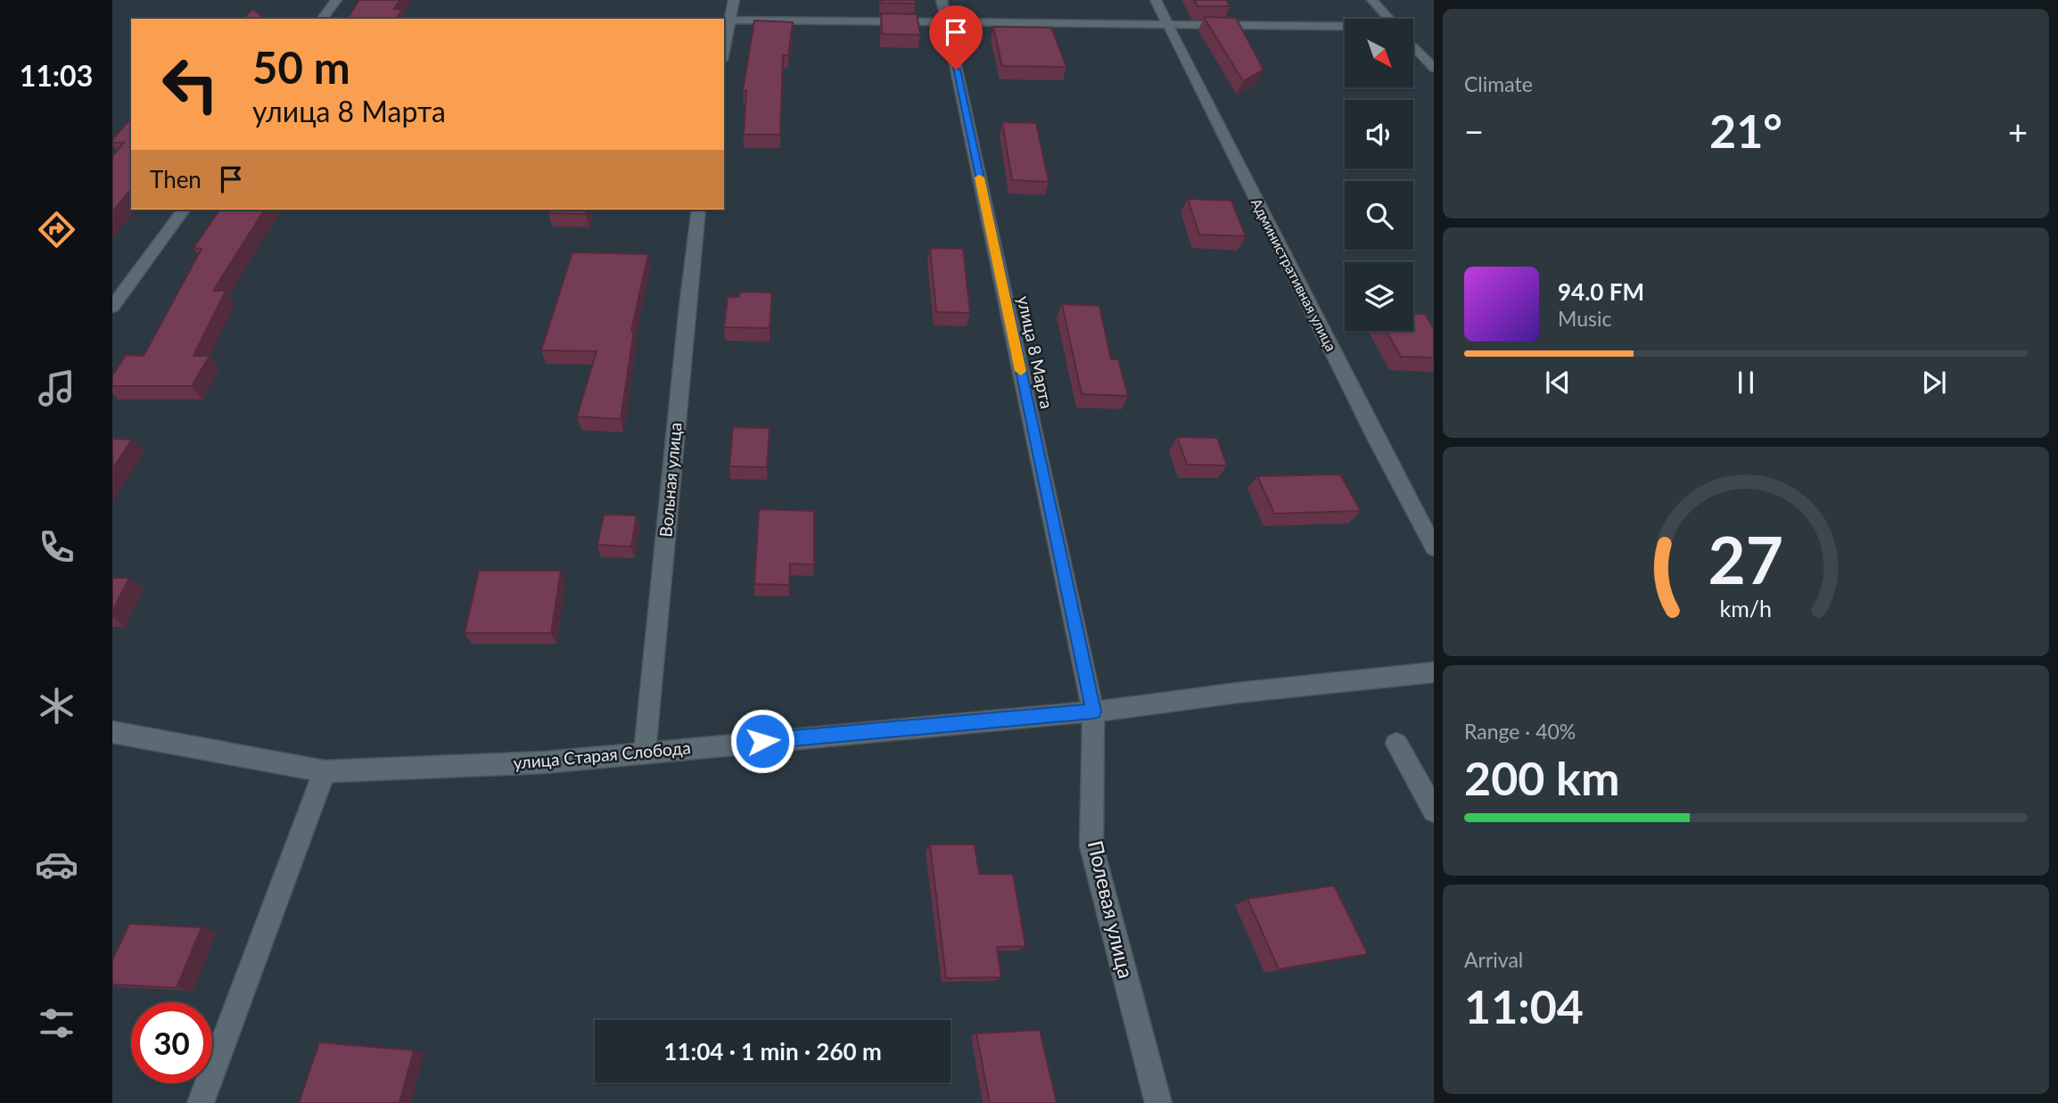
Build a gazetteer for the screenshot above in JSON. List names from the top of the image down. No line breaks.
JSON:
{"streets":{"street":["Административная улица","улица 8 Марта","Вольная улица","улица Старая Слобода","Полевая улица"]},"crossings":[["улица 8 Марта","улица Старая Слобода"],["улица 8 Марта","Полевая улица"],["Вольная улица","улица Старая Слобода"],["улица Старая Слобода","Полевая улица"]],"north":"bottom right","page":{"tabs":"11:03","tile":["Climate",["Range · 40%","200 km"],["Arrival","11:04"]],"turn":["50 m","улица 8 Марта"],"heat":["−","21°","+"],"then":"Then","song":["94.0 FM","Music"],"limit":"30","trip":"11:04 · 1 min · 260 m","gauge":["27","km/h"]}}
